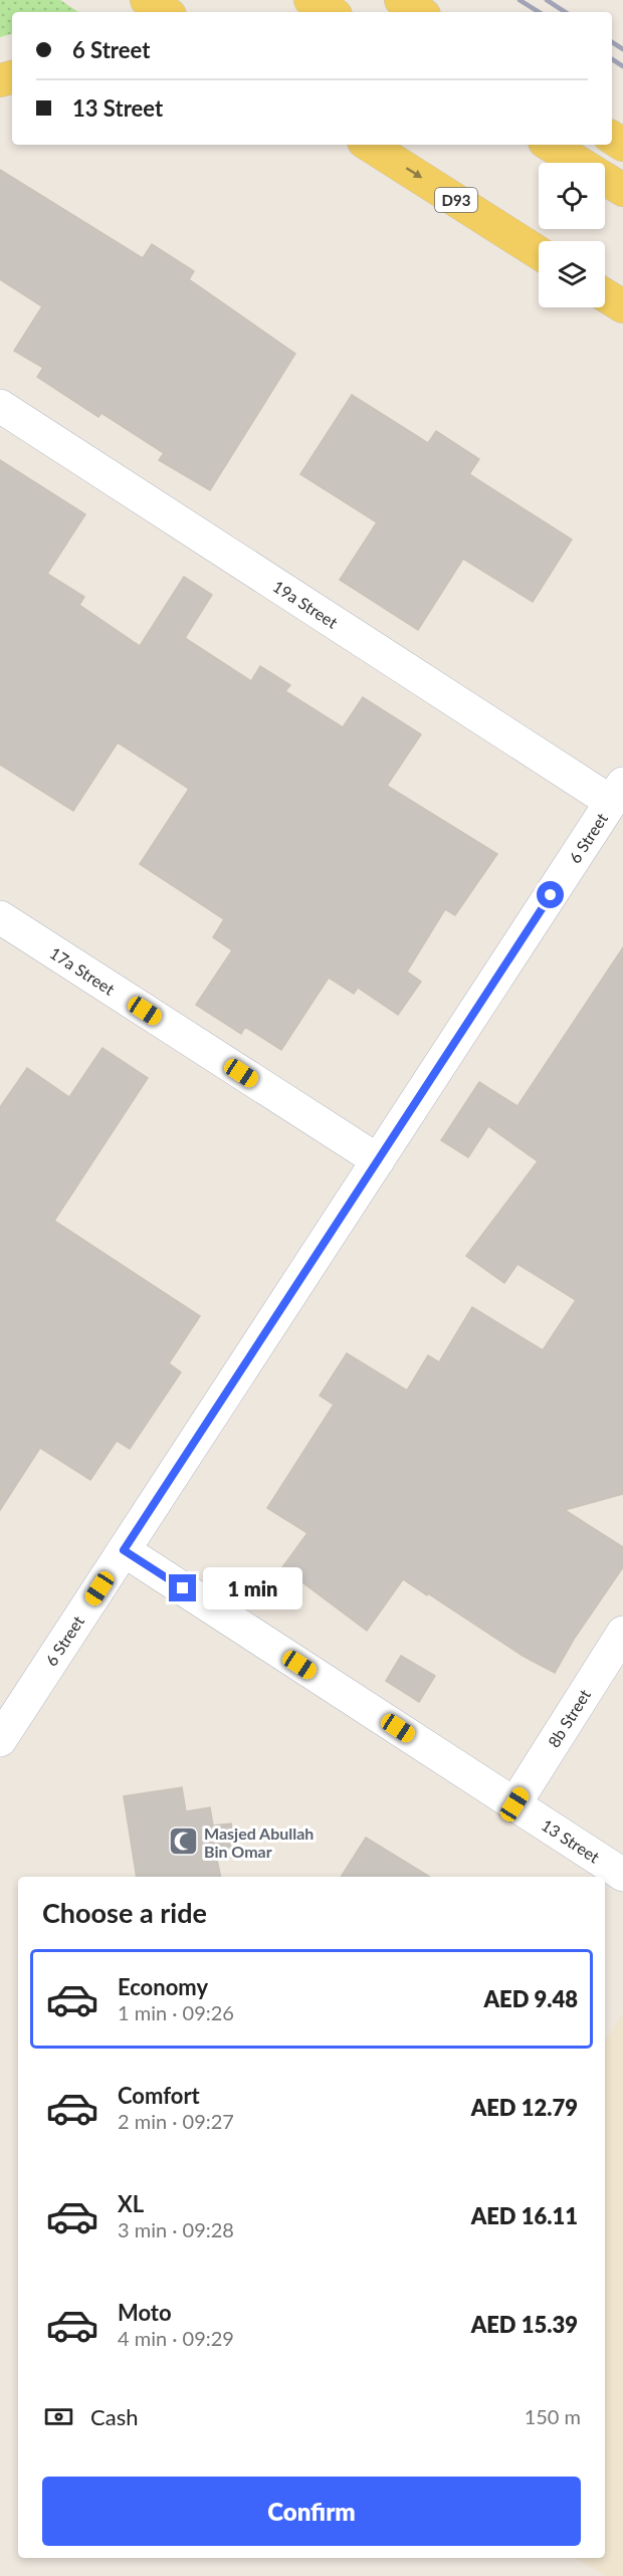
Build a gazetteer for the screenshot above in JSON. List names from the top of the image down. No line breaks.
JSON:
{"streets":{"main road":["D93"],"street":["19a Street","6 Street","17a Street","8b Street","13 Street"]},"crossings":[["19a Street","6 Street"],["6 Street","17a Street"],["6 Street","13 Street"],["8b Street","13 Street"]],"places":{"mosque":["Masjed Abullah Bin Omar"]},"page":{"banner":["6 Street","13 Street"],"bubble":"1 min","heading":"Choose a ride","list":[{"name":"Economy","note":"1 min · 09:26","value":"AED 9.48"},{"name":"Comfort","note":"2 min · 09:27","value":"AED 12.79"},{"name":"XL","note":"3 min · 09:28","value":"AED 16.11"},{"name":"Moto","note":"4 min · 09:29","value":"AED 15.39"}],"pay":["Cash","150 m"],"buttons":"Confirm"}}
